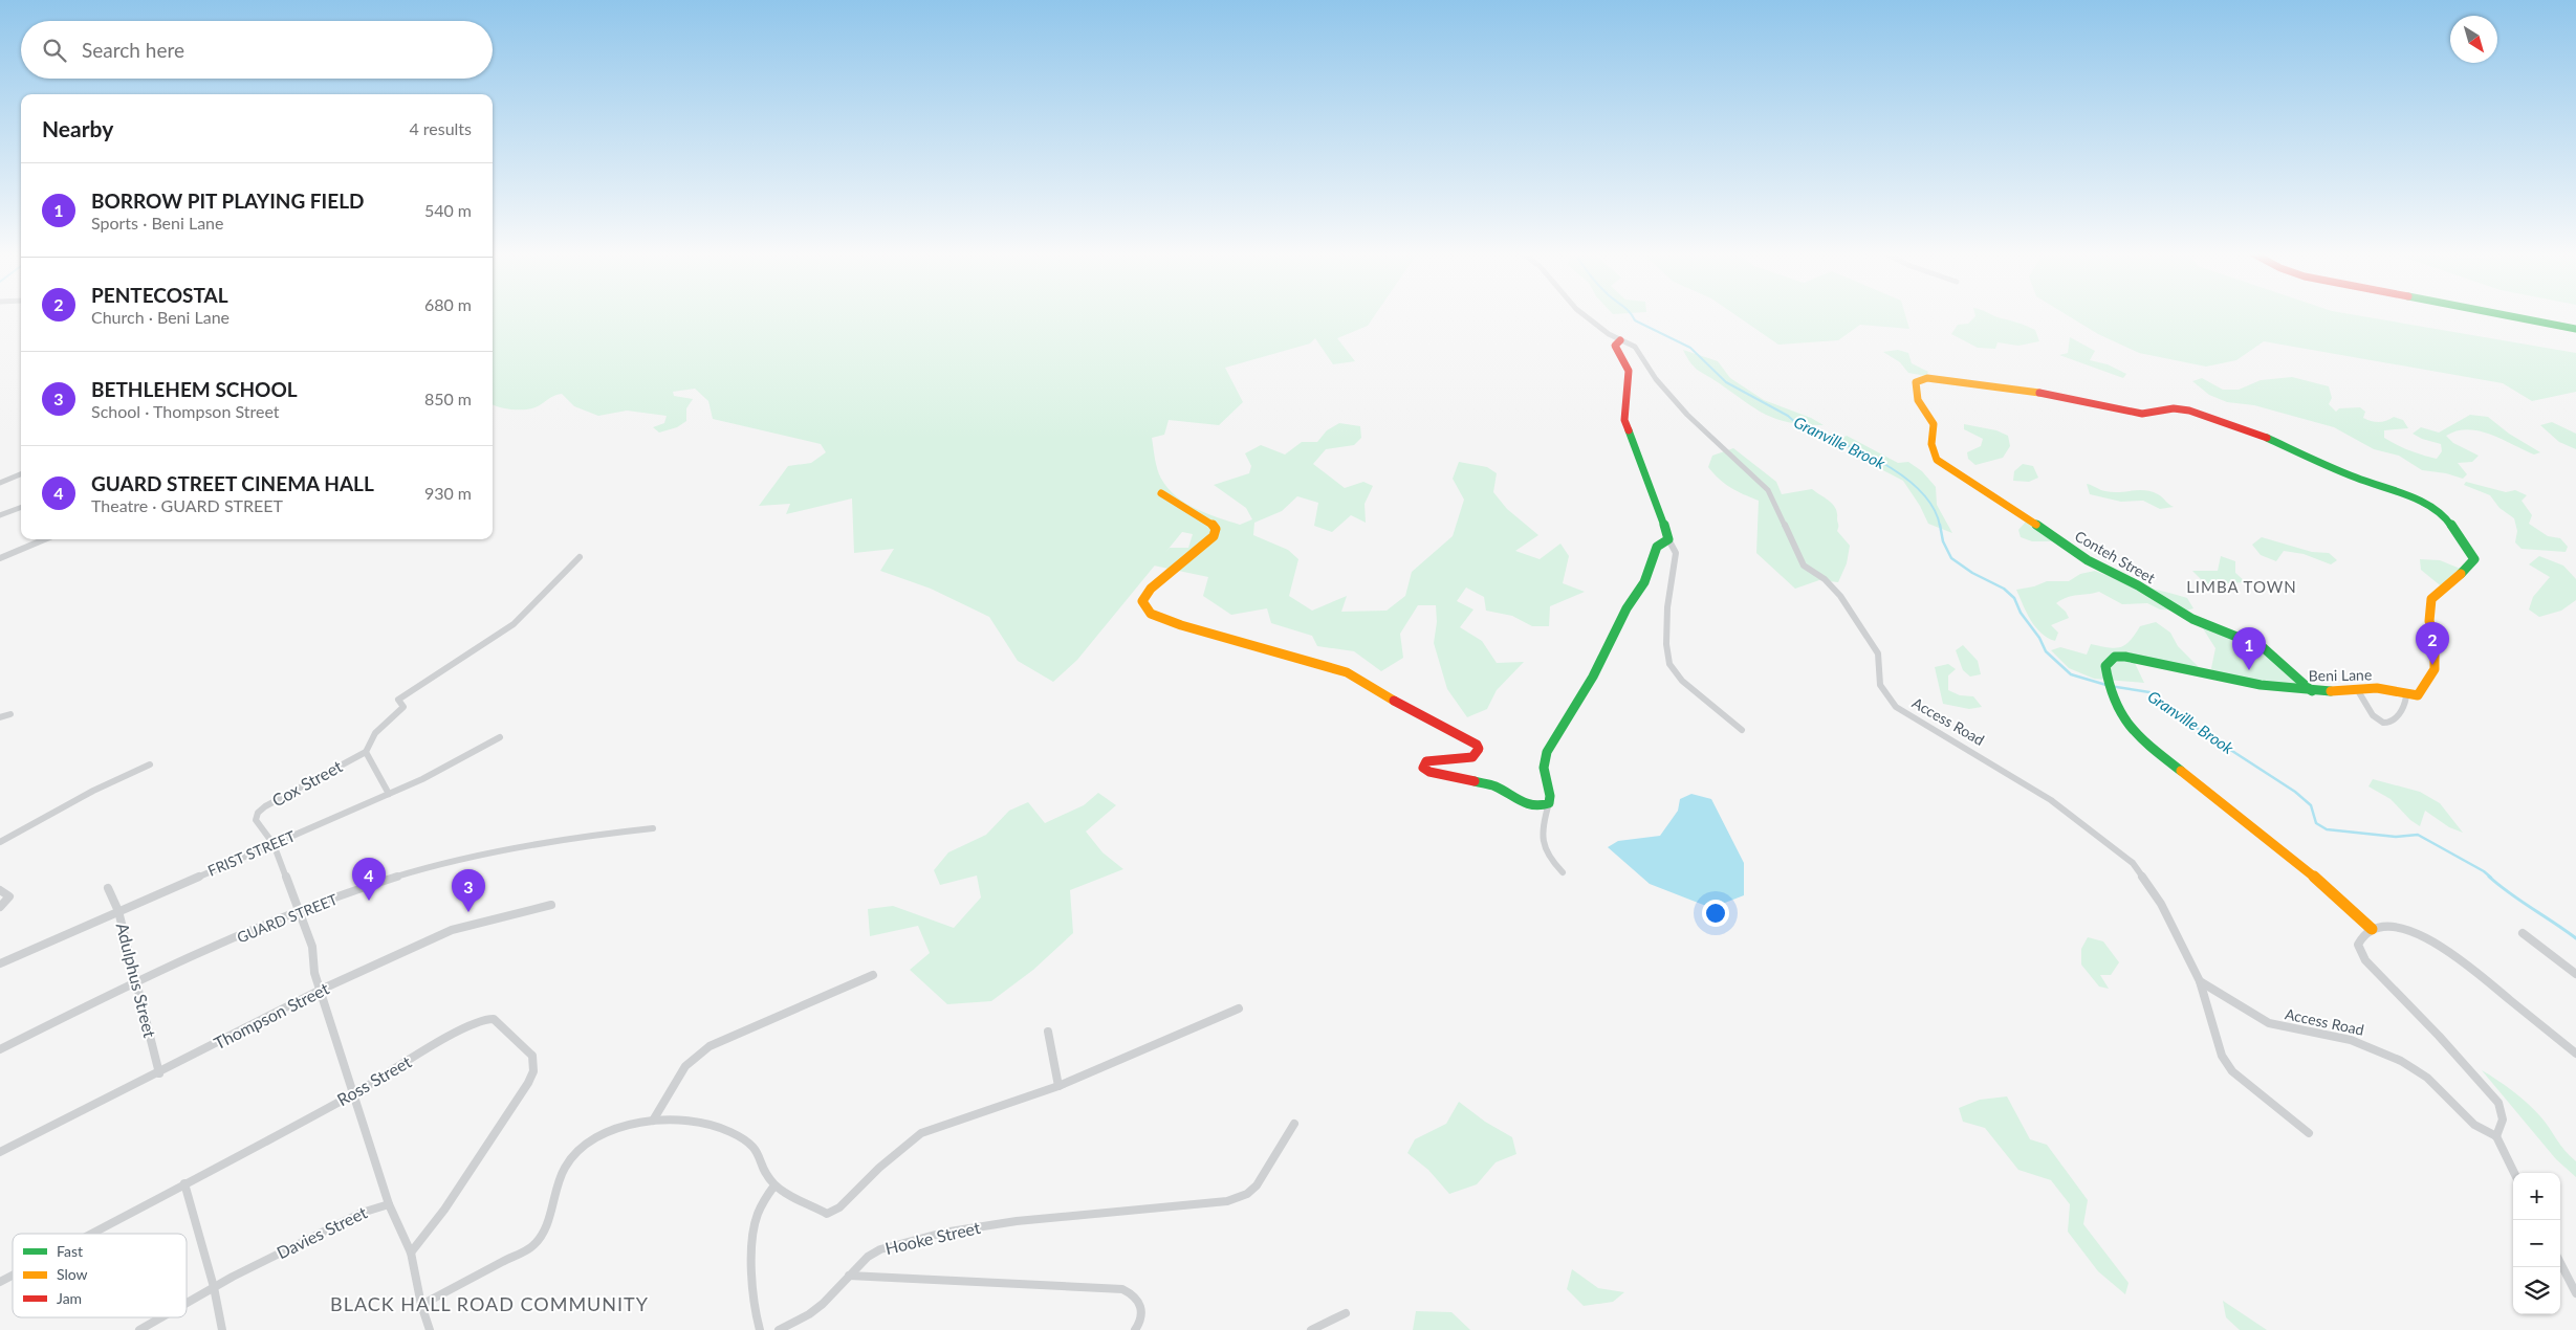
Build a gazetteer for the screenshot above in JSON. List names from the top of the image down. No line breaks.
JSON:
{"streets":{"street":["Conteh Street","Beni Lane","Access Road","Cox Street","FRIST STREET","GUARD STREET","Adulphus Street","Thompson Street","Ross Street","Davies Street","Hooke Street"]},"crossings":[["Conteh Street","Beni Lane"],["Cox Street","FRIST STREET"],["Cox Street","GUARD STREET"],["Cox Street","Thompson Street"],["Cox Street","Ross Street"],["Cox Street","Davies Street"],["FRIST STREET","Adulphus Street"],["GUARD STREET","Adulphus Street"],["Adulphus Street","Thompson Street"]],"districts":["LIMBA TOWN","BLACK HALL ROAD COMMUNITY"],"water":["Granville Brook"],"legend":["Fast","Slow","Jam"],"north":"bottom right","page":{"search":"Search here","heading":["Nearby","4 results"],"list":[{"mark":"1","name":"BORROW PIT PLAYING FIELD","note":"Sports · Beni Lane","value":"540 m"},{"mark":"2","name":"PENTECOSTAL","note":"Church · Beni Lane","value":"680 m"},{"mark":"3","name":"BETHLEHEM SCHOOL","note":"School · Thompson Street","value":"850 m"},{"mark":"4","name":"GUARD STREET CINEMA HALL","note":"Theatre · GUARD STREET","value":"930 m"}],"pins":["2","1","4","3"],"map_buttons":["+","−"]}}
